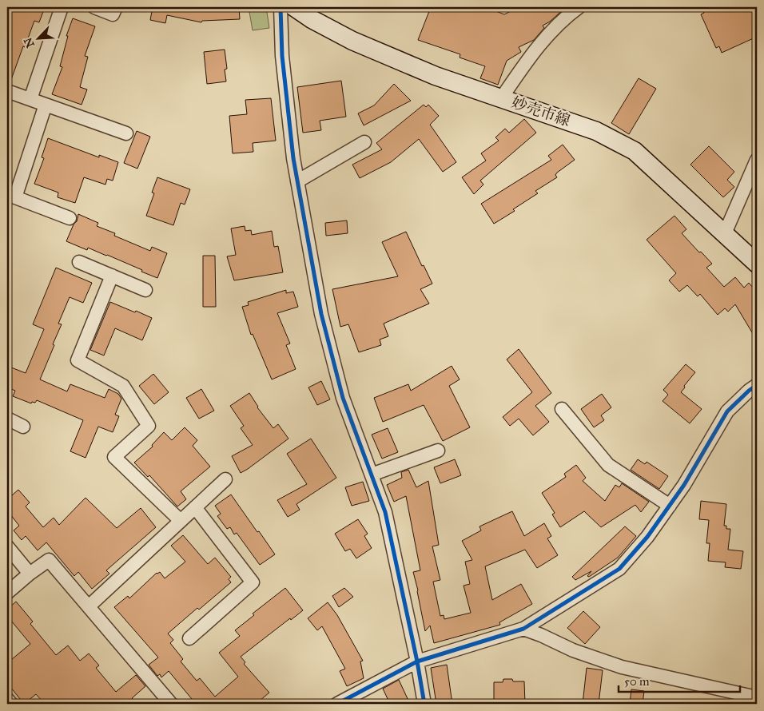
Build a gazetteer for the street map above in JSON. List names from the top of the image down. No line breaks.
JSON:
{"streets":{"main road":["妙売市線"]},"scale_bar":"50 m","north":"bottom left"}
